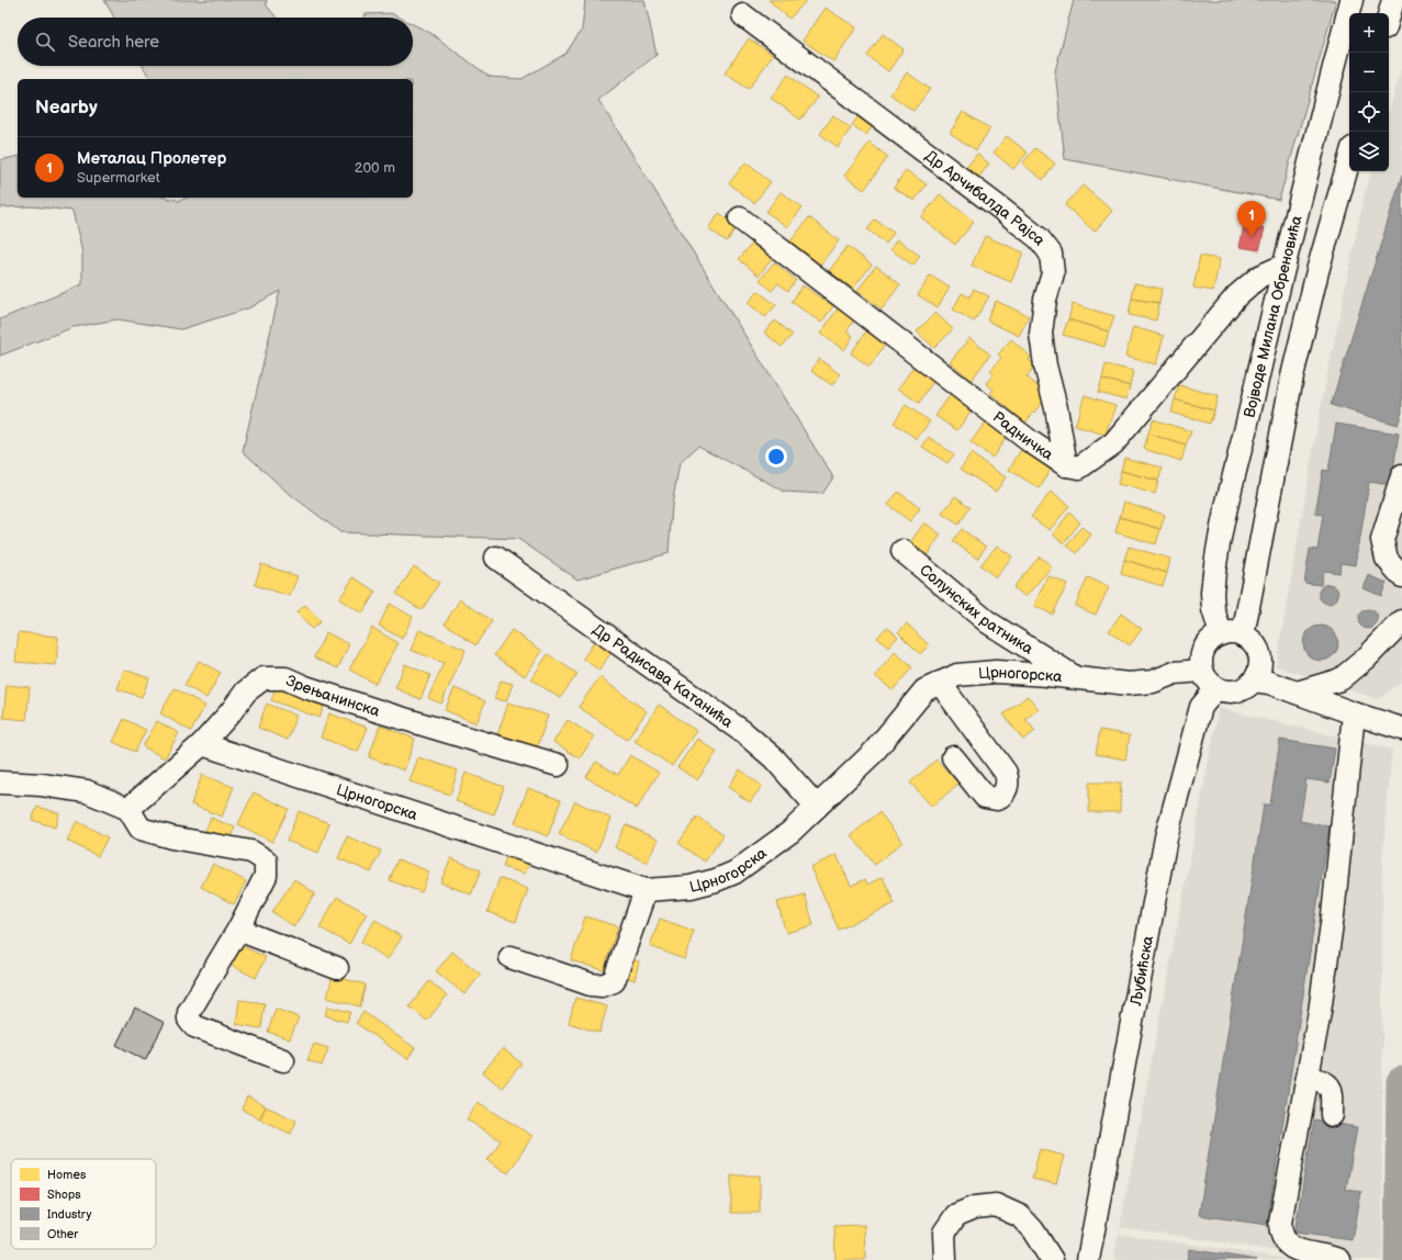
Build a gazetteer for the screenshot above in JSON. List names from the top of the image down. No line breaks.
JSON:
{"streets":{"street":["Др Арчибалда Рајса","Војводе Милана Обреновића","Радничка","Солунских ратника","Др Радисава Катанића","Црногорска","Зрењанинска","Љубићска"]},"crossings":[["Др Арчибалда Рајса","Радничка"],["Војводе Милана Обреновића","Радничка"],["Војводе Милана Обреновића","Црногорска"],["Војводе Милана Обреновића","Љубићска"],["Солунских ратника","Црногорска"],["Др Радисава Катанића","Црногорска"],["Црногорска","Зрењанинска"],["Црногорска","Љубићска"]],"legend":["Homes","Shops","Industry","Other"],"page":{"map_buttons":["+","−"],"search":"Search here","heading":"Nearby","list":[{"mark":"1","name":"Металац Пролетер","note":"Supermarket","value":"200 m"}],"pins":"1"}}
